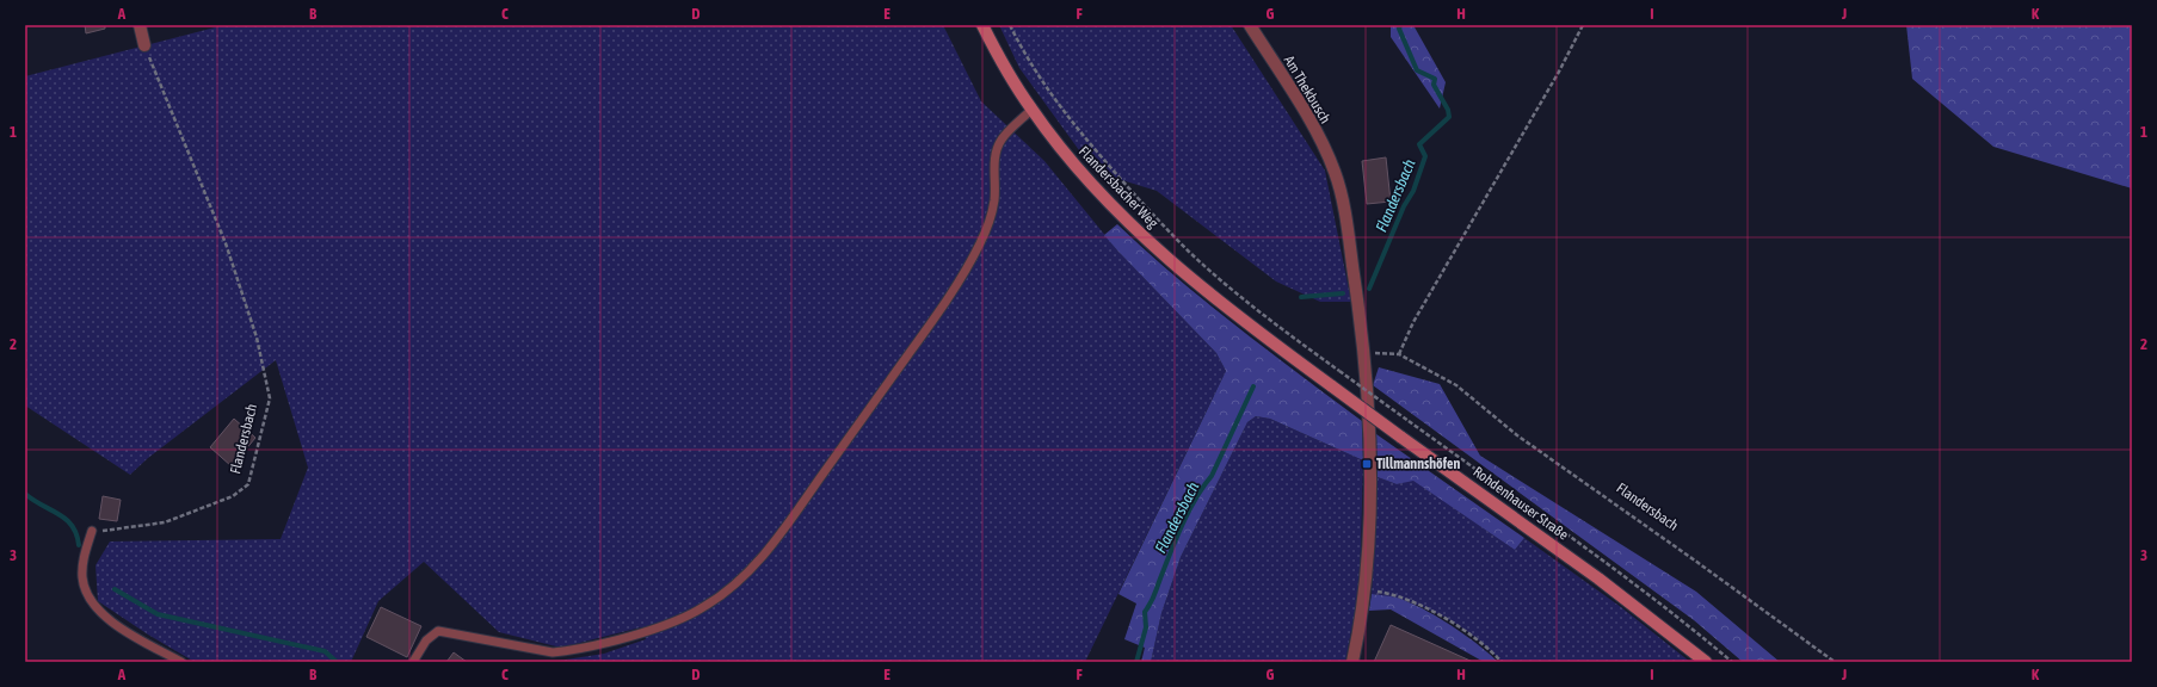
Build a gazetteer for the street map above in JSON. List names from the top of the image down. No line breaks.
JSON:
{"streets":{"main road":["Flandersbacher Weg","Rohdenhauser Straße"],"street":["Am Thekbusch"],"path":["Flandersbach"]},"crossings":[["Am Thekbusch","Flandersbach"],["Flandersbacher Weg","Rohdenhauser Straße"]],"water":["Flandersbach"],"places":{"transit":["Tillmannshöfen"]},"grid":{"columns":["A","B","C","D","E","F","G","H","I","J","K"],"rows":["1","2","3"]}}
